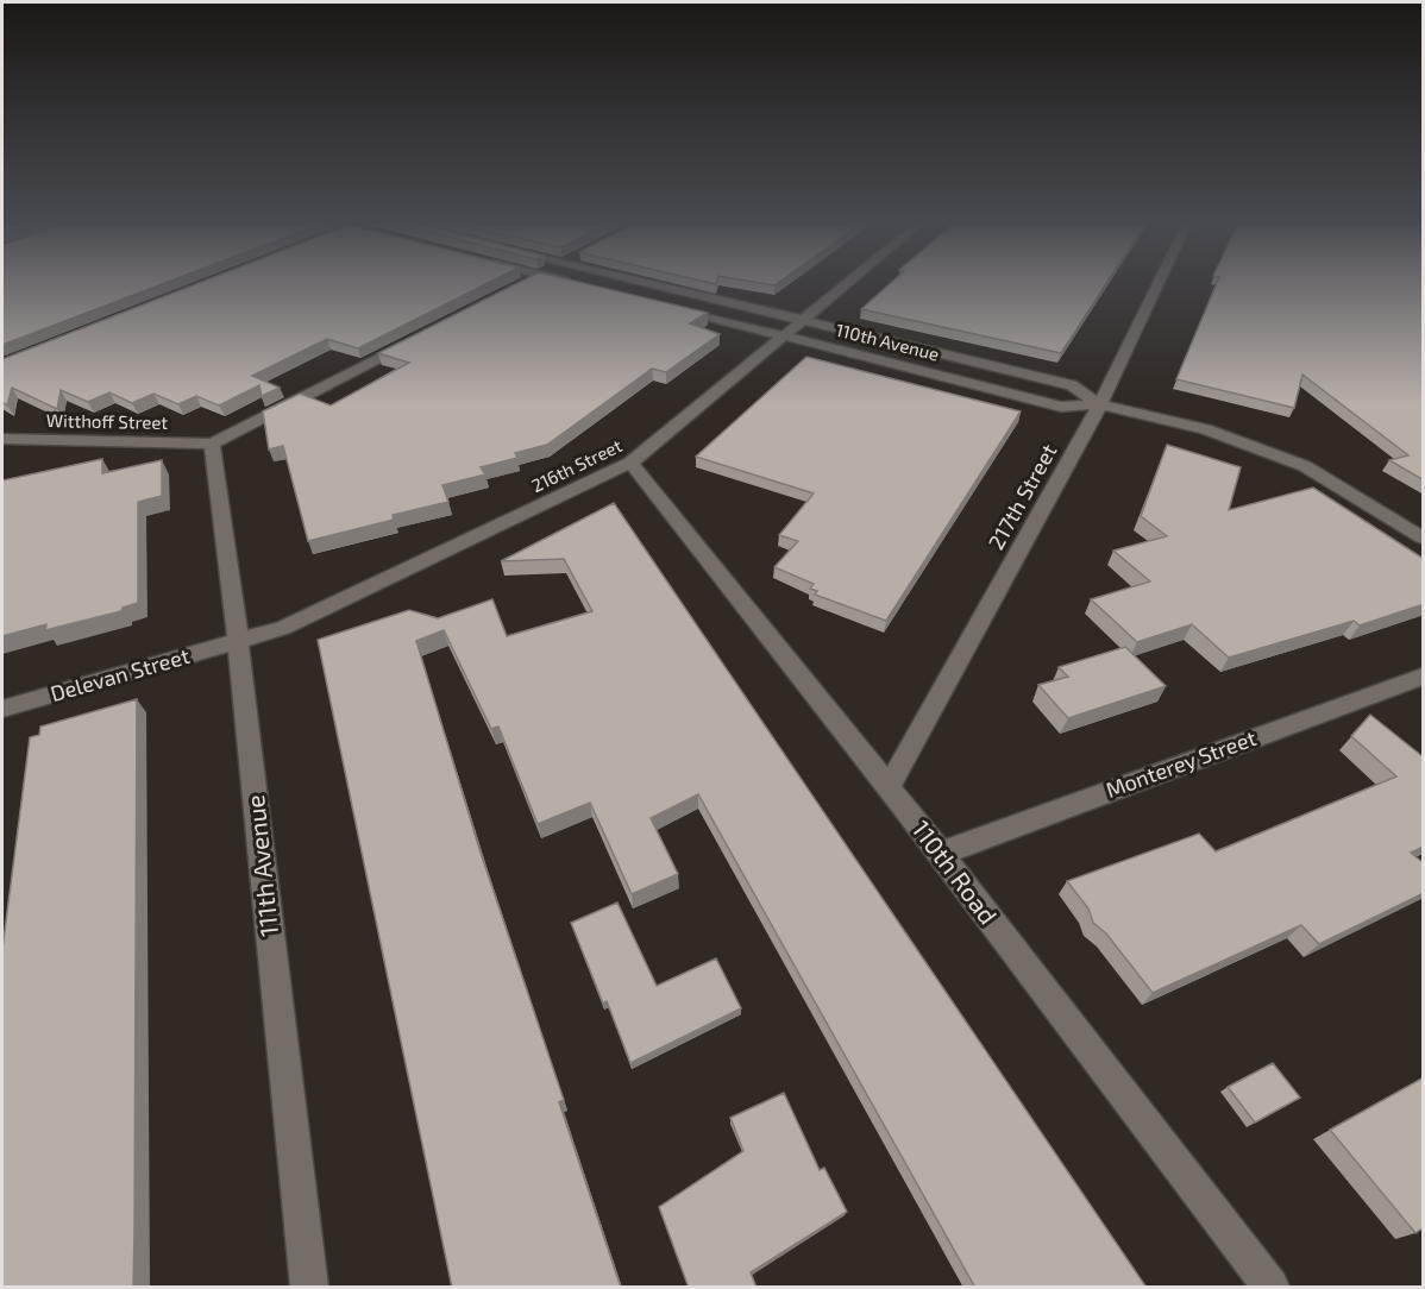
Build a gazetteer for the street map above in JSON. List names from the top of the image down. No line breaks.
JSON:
{"streets":{"street":["110th Avenue","Witthoff Street","216th Street","217th Street","Delevan Street","Monterey Street","111th Avenue","110th Road"]},"crossings":[["110th Avenue","216th Street"],["110th Avenue","217th Street"],["Witthoff Street","111th Avenue"],["216th Street","Delevan Street"],["216th Street","111th Avenue"],["216th Street","110th Road"],["217th Street","110th Road"],["Delevan Street","111th Avenue"],["Monterey Street","110th Road"]]}
